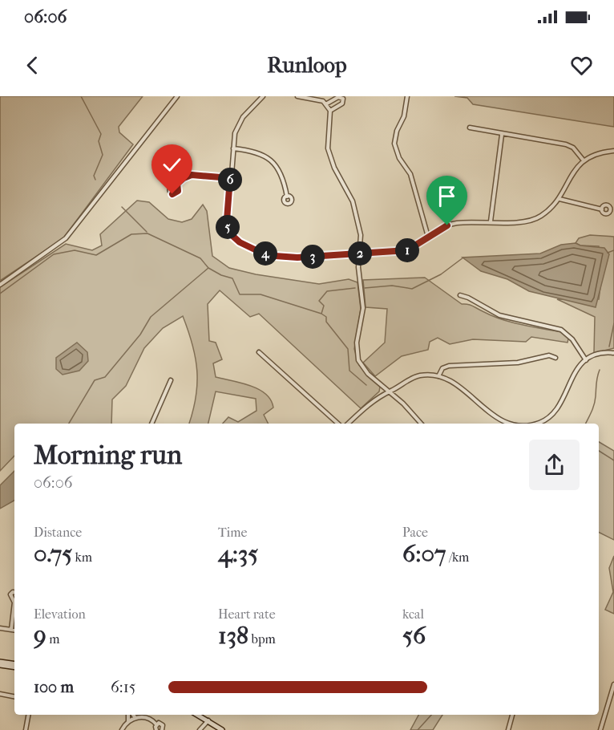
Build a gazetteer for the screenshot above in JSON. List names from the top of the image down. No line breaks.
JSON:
{"page":{"status":"06:06","header":"Runloop","pins":["6","5","1","2","4","3"],"heading":["Morning run","06:06"],"stats":[["Distance","0.75 km"],["Time","4:35"],["Pace","6:07 /km"],["Elevation","9 m"],["Heart rate","138 bpm"],["kcal","56"]],"list":[{"name":"100 m","note":"6:15"}]}}
